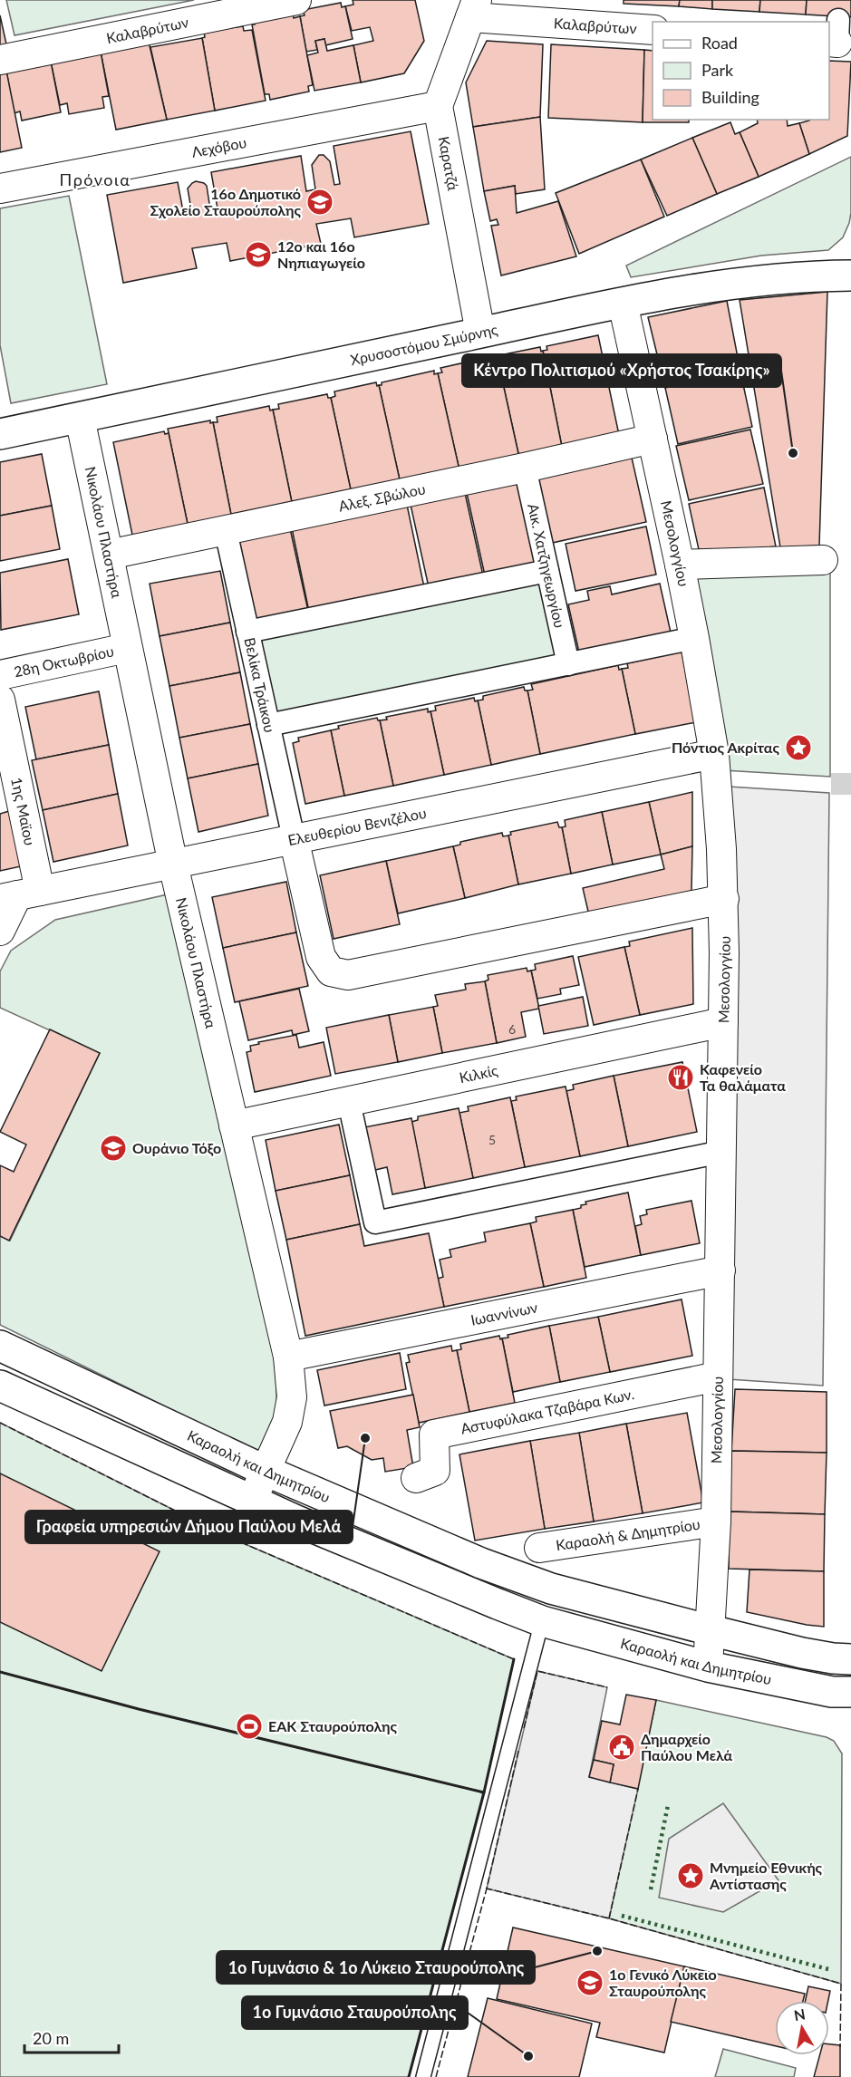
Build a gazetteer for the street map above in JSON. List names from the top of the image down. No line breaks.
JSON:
{"streets":{"main road":["Χρυσοστόμου Σμύρνης","Καραολή και Δημητρίου"],"street":["Καλαβρύτων","Λεχόβου","Καρατζά","Αλεξ. Σβώλου","Νικολάου Πλαστήρα","Μεσολογγίου","Αικ. Χατζηγεωργίου","28η Οκτωβρίου","Βελίκα Τράικου","1ης Μαϊου","Ελευθερίου Βενιζέλου","Κιλκίς","Ιωαννίνων","Αστυφύλακα Τζαβάρα Κων.","Καραολή & Δημητρίου"]},"crossings":[["Λεχόβου","Καρατζά"],["Καρατζά","Χρυσοστόμου Σμύρνης"],["Χρυσοστόμου Σμύρνης","Νικολάου Πλαστήρα"],["Χρυσοστόμου Σμύρνης","Μεσολογγίου"],["Αλεξ. Σβώλου","Νικολάου Πλαστήρα"],["Αλεξ. Σβώλου","Μεσολογγίου"],["Αλεξ. Σβώλου","Αικ. Χατζηγεωργίου"],["Αλεξ. Σβώλου","Βελίκα Τράικου"],["Νικολάου Πλαστήρα","28η Οκτωβρίου"],["Νικολάου Πλαστήρα","Ελευθερίου Βενιζέλου"],["Νικολάου Πλαστήρα","Κιλκίς"],["Νικολάου Πλαστήρα","Ιωαννίνων"],["Νικολάου Πλαστήρα","Καραολή και Δημητρίου"],["Μεσολογγίου","Ελευθερίου Βενιζέλου"],["Μεσολογγίου","Κιλκίς"],["Μεσολογγίου","Ιωαννίνων"],["Μεσολογγίου","Αστυφύλακα Τζαβάρα Κων."],["Μεσολογγίου","Καραολή και Δημητρίου"],["Μεσολογγίου","Καραολή & Δημητρίου"],["Βελίκα Τράικου","Ελευθερίου Βενιζέλου"],["1ης Μαϊου","Ελευθερίου Βενιζέλου"]],"districts":["Πρόνοια"],"places":{"school or university":["16ο Δημοτικό Σχολείο Σταυρούπολης","12ο και 16ο Νηπιαγωγείο","Ουράνιο Τόξο","1ο Γενικό Λύκειο Σταυρούπολης"],"other":["Κέντρο Πολιτισμού «Χρήστος Τσακίρης»","Γραφεία υπηρεσιών Δήμου Παύλου Μελά","1ο Γυμνάσιο & 1ο Λύκειο Σταυρούπολης","1ο Γυμνάσιο Σταυρούπολης"],"place":["Πόντιος Ακρίτας","Μνημείο Εθνικής Αντίστασης"],"restaurant":["Καφενείο Τα θαλάματα"],"sports":["EAK Σταυρούπολης"],"public building":["Δημαρχείο Παύλου Μελά"]},"house_numbers":["6","5"],"legend":["Road","Park","Building"],"scale_bar":"20 m","north":"top"}
